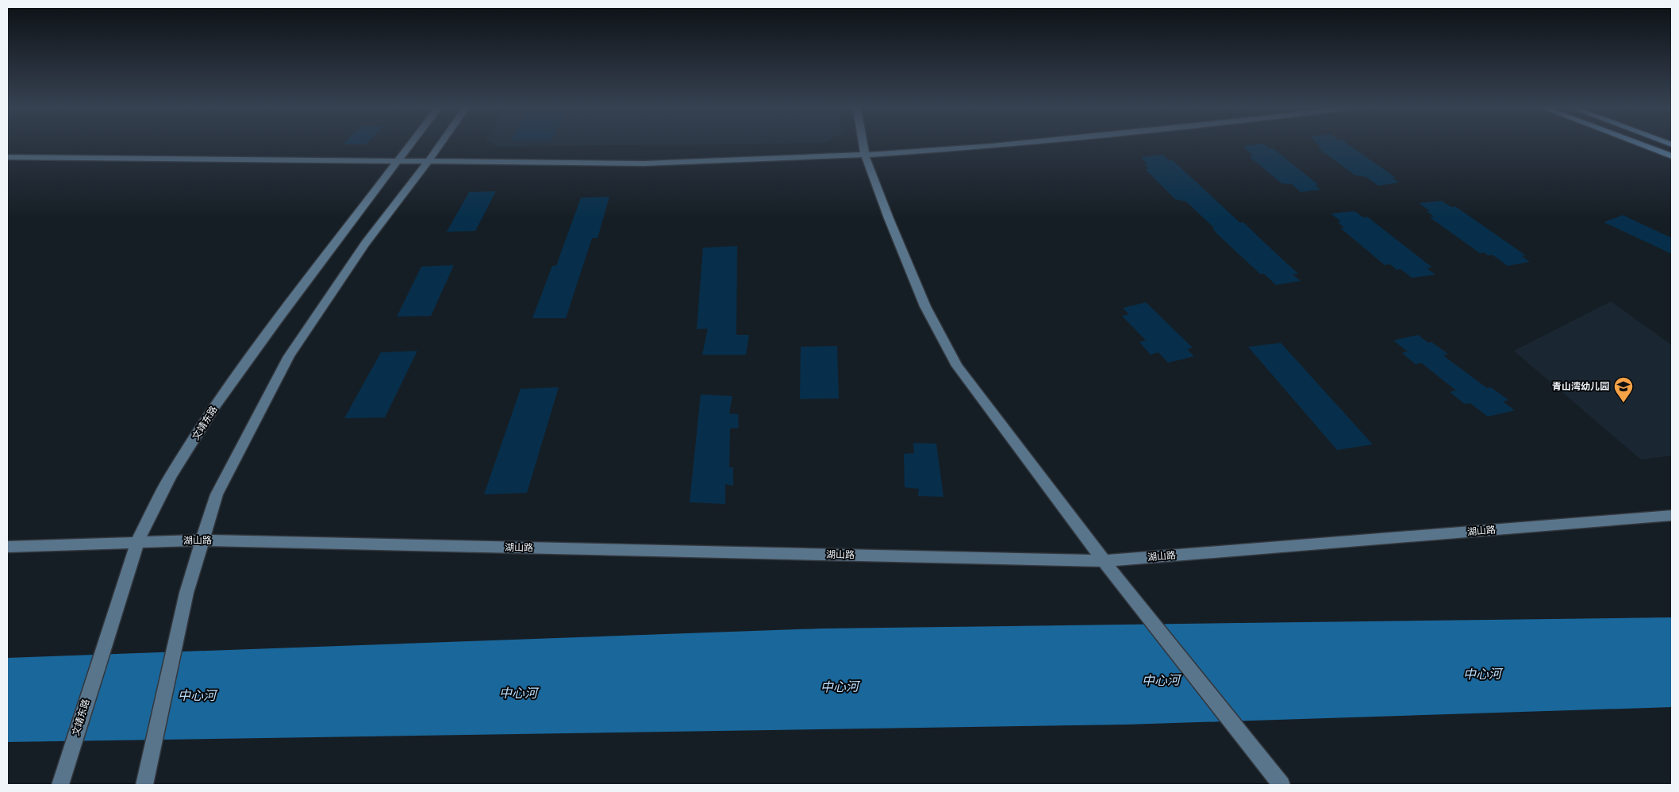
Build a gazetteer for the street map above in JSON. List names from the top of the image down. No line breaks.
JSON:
{"streets":{"main road":["文靖东路","湖山路"]},"crossings":[["文靖东路","湖山路"]],"water":["中心河"],"places":{"school or university":["青山湾幼儿园"]}}
